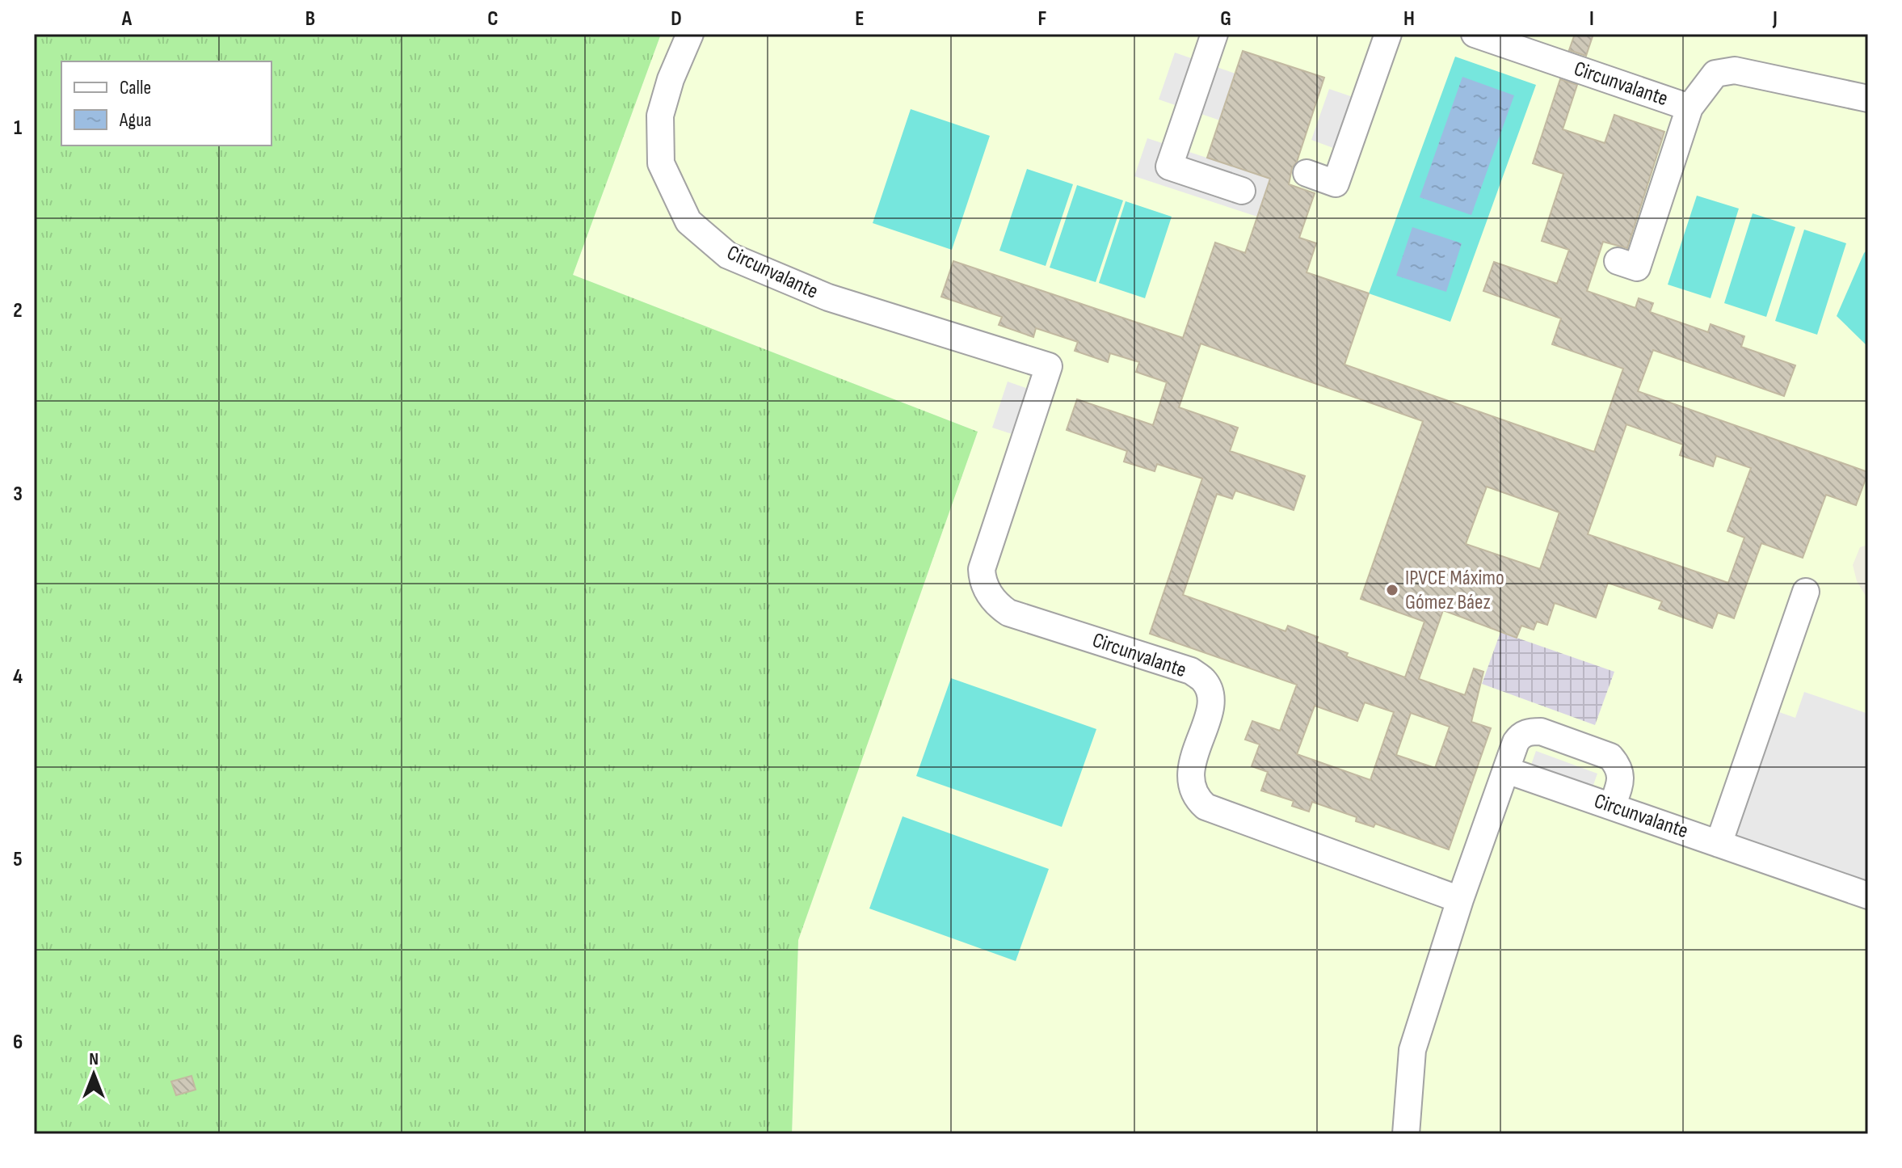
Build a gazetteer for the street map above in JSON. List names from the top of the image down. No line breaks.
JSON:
{"streets":{"street":["Circunvalante"]},"places":["IPVCE Máximo Gómez Báez"],"legend":["Calle","Agua"],"north":"top","grid":{"columns":["A","B","C","D","E","F","G","H","I","J"],"rows":["1","2","3","4","5","6"]}}
